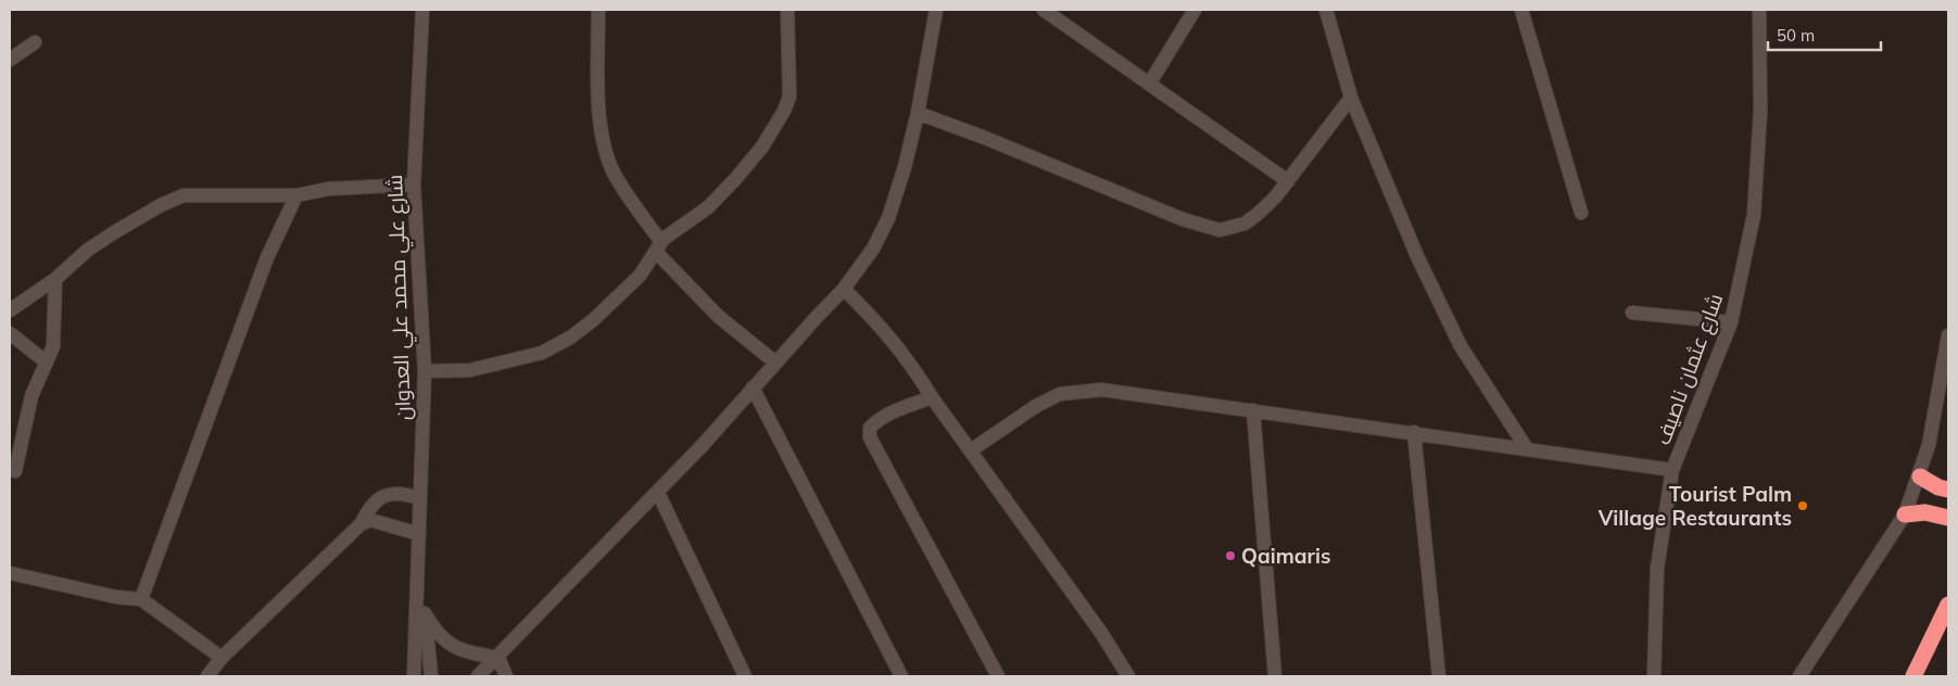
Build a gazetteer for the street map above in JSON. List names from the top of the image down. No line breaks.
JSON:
{"streets":{"street":["شارع علي محمد علي العدوان","شارع عثمان ناصيف"]},"places":["Tourist Palm Village Restaurants","Qaimaris"],"scale_bar":"50 m"}
